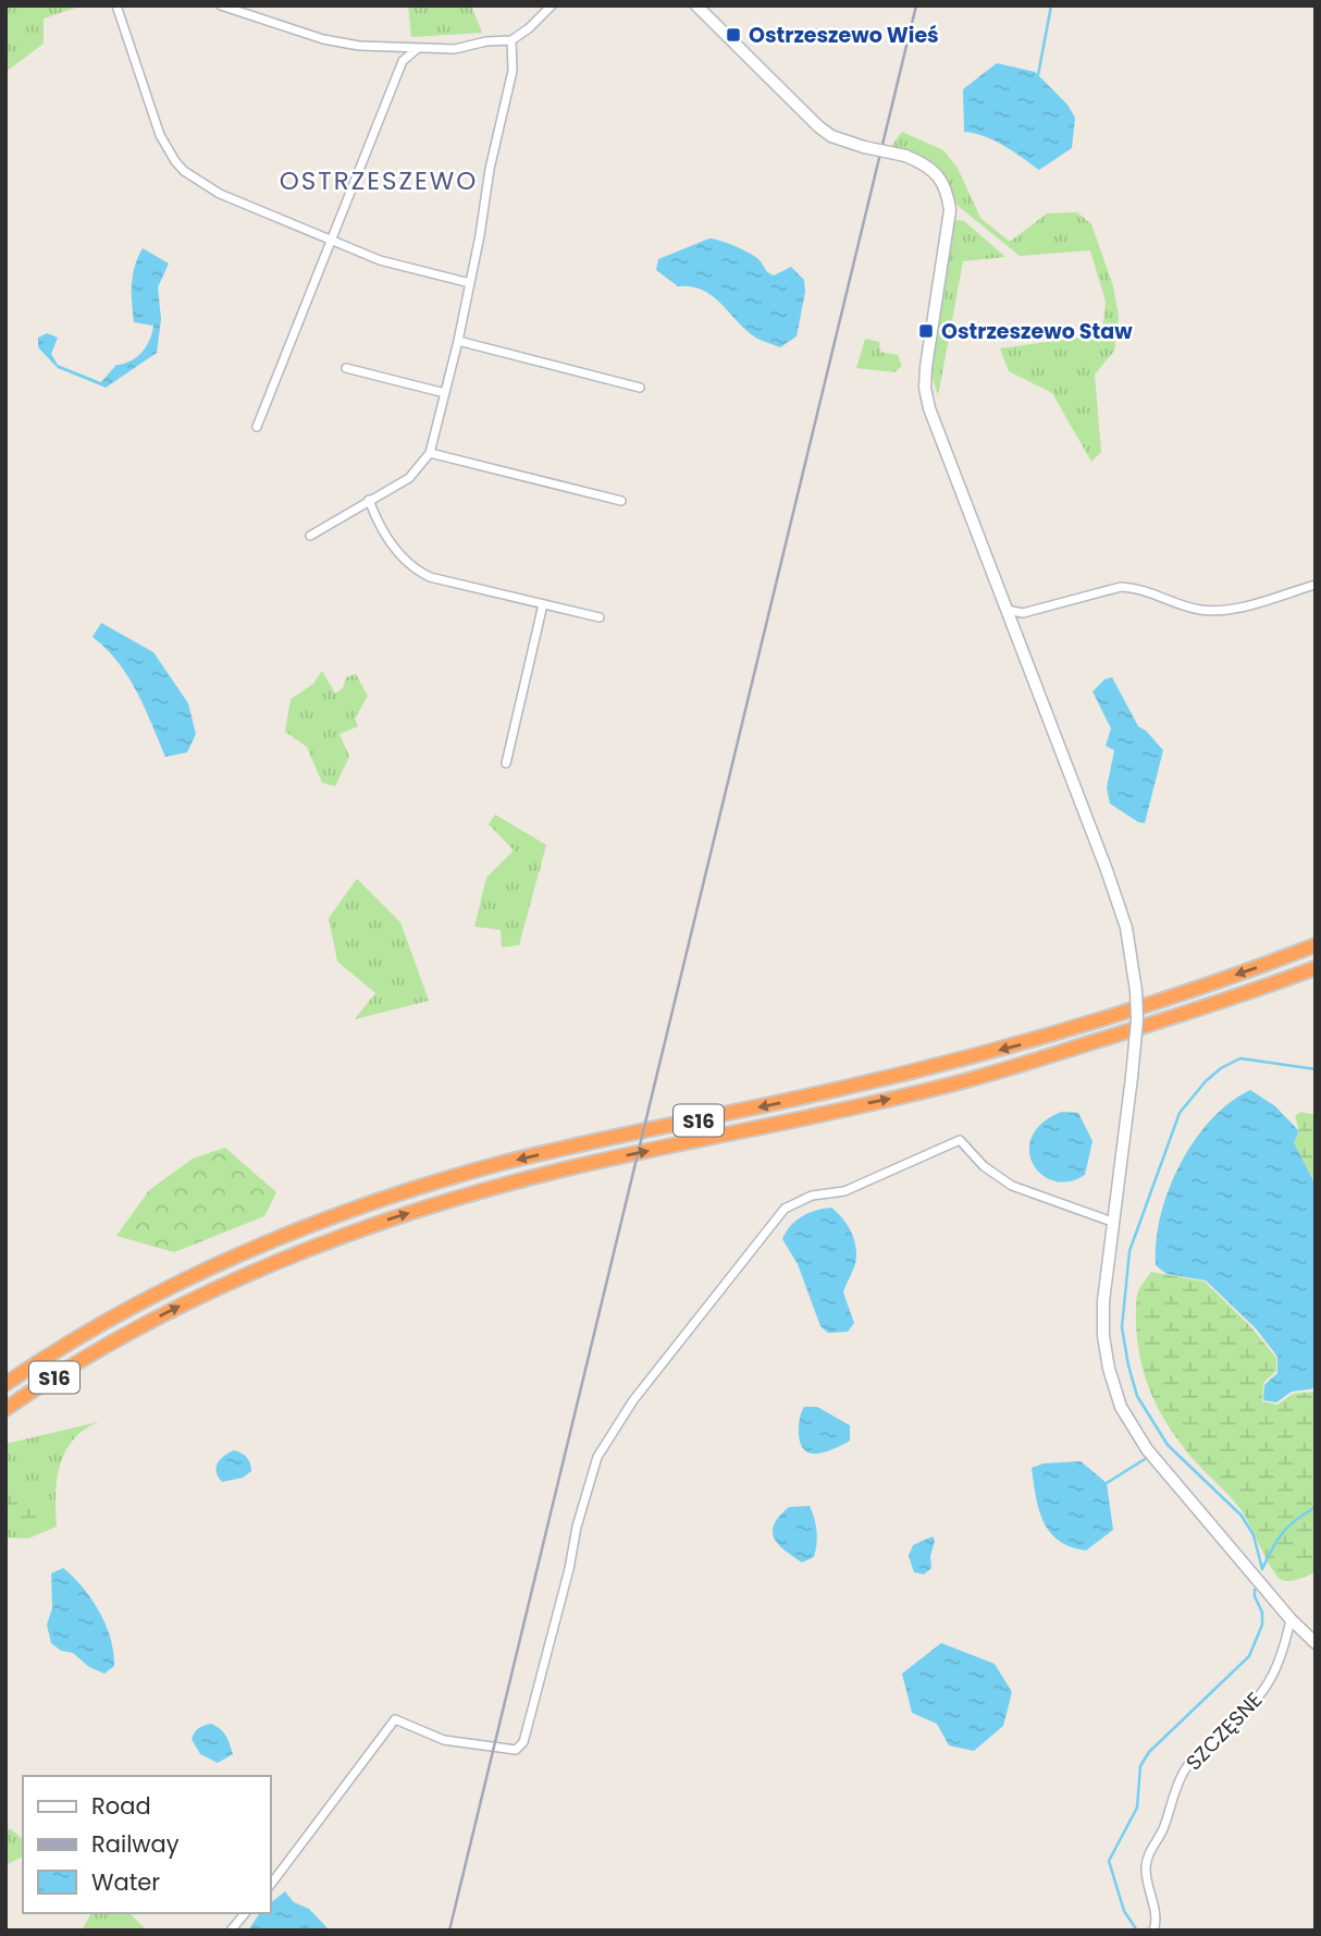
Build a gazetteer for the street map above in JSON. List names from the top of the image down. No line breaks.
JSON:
{"streets":{"highway":["S16"],"street":["SZCZĘSNE"]},"districts":["OSTRZESZEWO"],"places":{"transit":["Ostrzeszewo Wieś","Ostrzeszewo Staw"]},"legend":["Road","Railway","Water"]}
